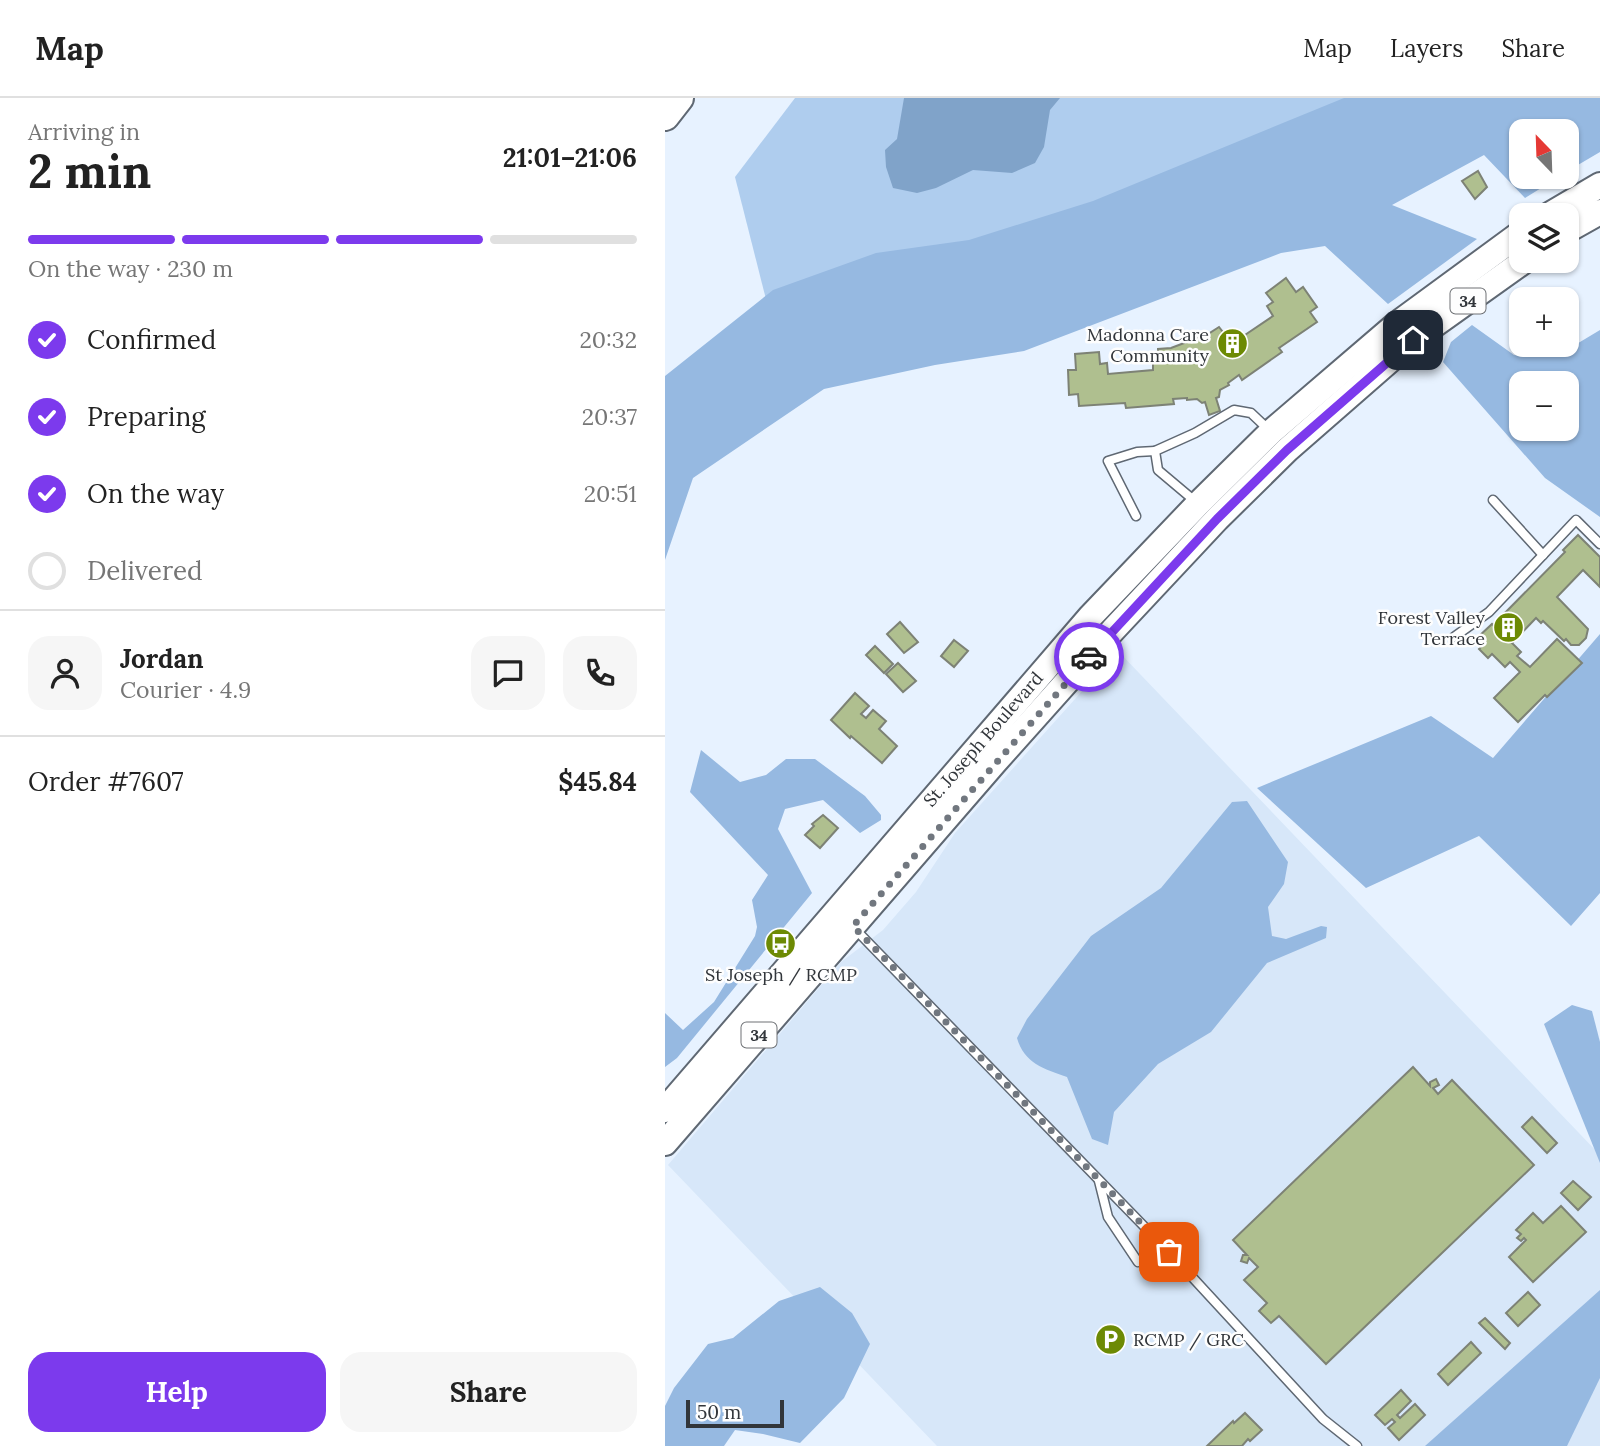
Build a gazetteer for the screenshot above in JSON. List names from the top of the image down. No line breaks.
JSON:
{"streets":{"main road":["34","St. Joseph Boulevard"]},"places":{"building":["Madonna Care Community","Forest Valley Terrace"],"bus stop":["St Joseph / RCMP"],"parking":["RCMP / GRC"]},"scale_bar":"50 m","north":"top left","page":{"header":"Map","nav":["Map","Layers","Share"],"heading":["2 min","Arriving in","21:01–21:06"],"panel":["Jordan","Courier · 4.9","Order #7607","$45.84"],"map_buttons":["+","−"],"bar":"On the way · 230 m","list":[["Confirmed","20:32"],["Preparing","20:37"],["On the way","20:51"],"Delivered"],"buttons":["Help","Share"],"scale":"50 m"}}
